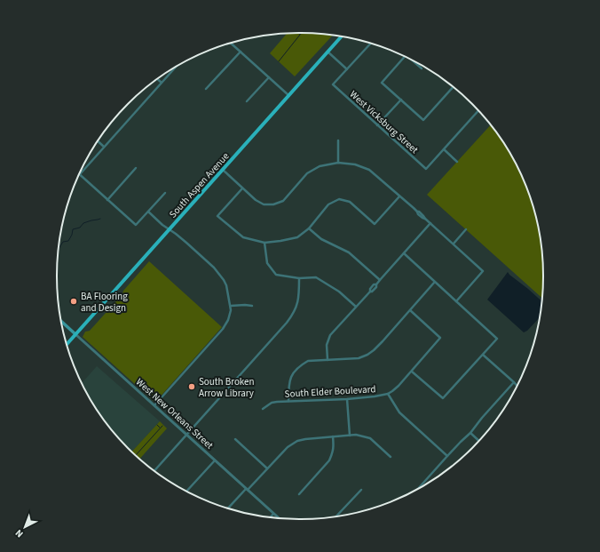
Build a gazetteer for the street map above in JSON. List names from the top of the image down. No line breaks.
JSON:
{"streets":{"main road":["South Aspen Avenue","West New Orleans Street"],"street":["West Vicksburg Street","South Elder Boulevard"]},"crossings":[["South Aspen Avenue","West New Orleans Street"]],"places":["BA Flooring and Design","South Broken Arrow Library"],"north":"bottom left"}
